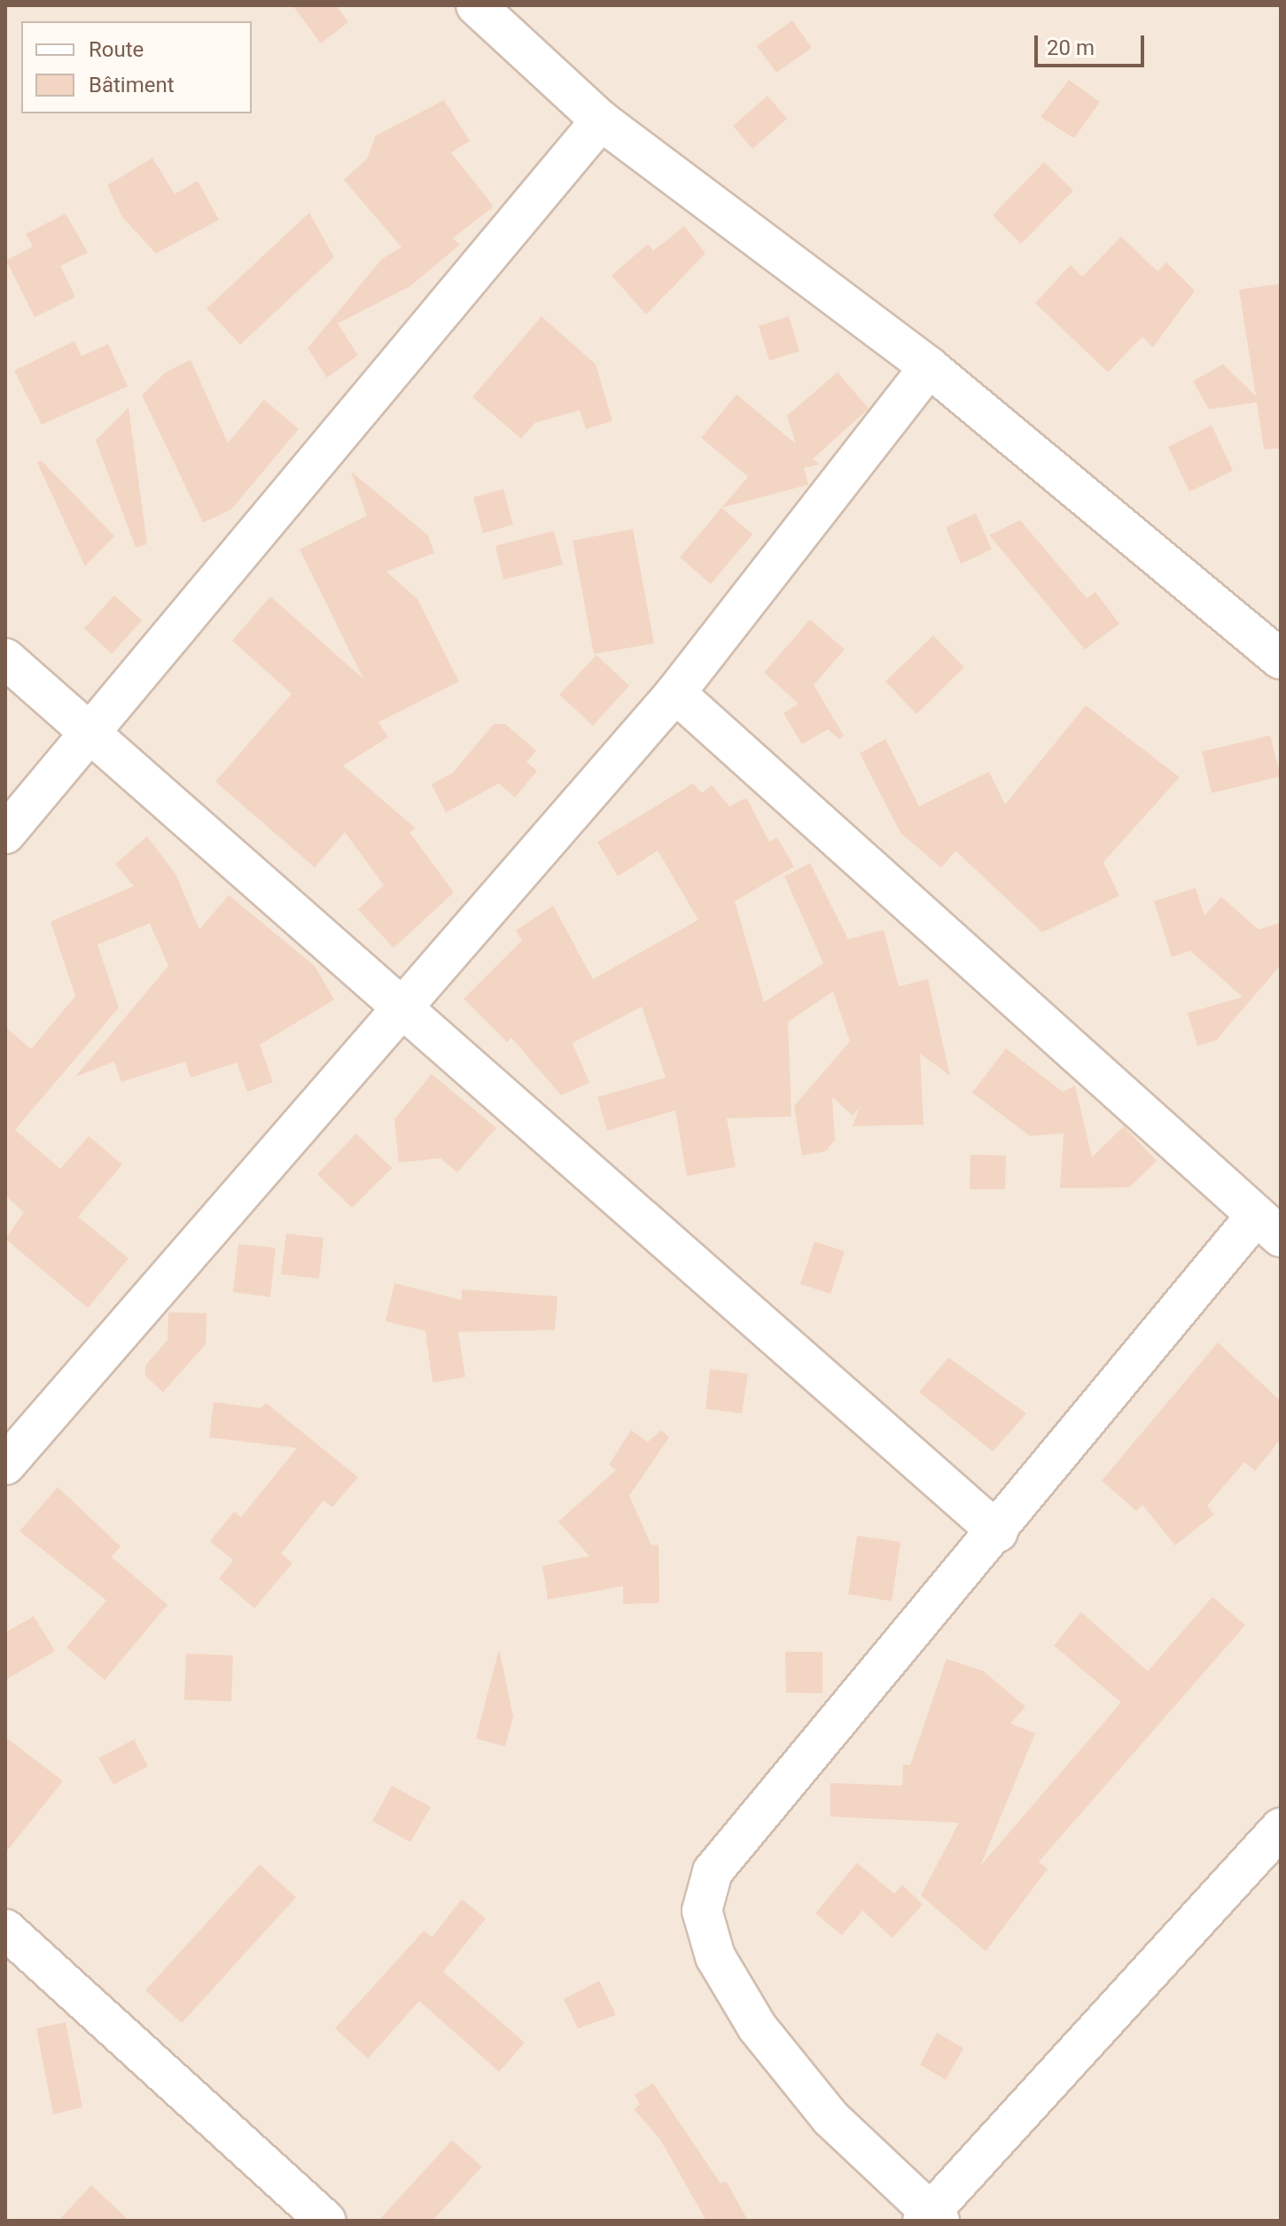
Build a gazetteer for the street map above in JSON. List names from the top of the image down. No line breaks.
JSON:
{"legend":["Route","Bâtiment"],"scale_bar":"20 m"}
